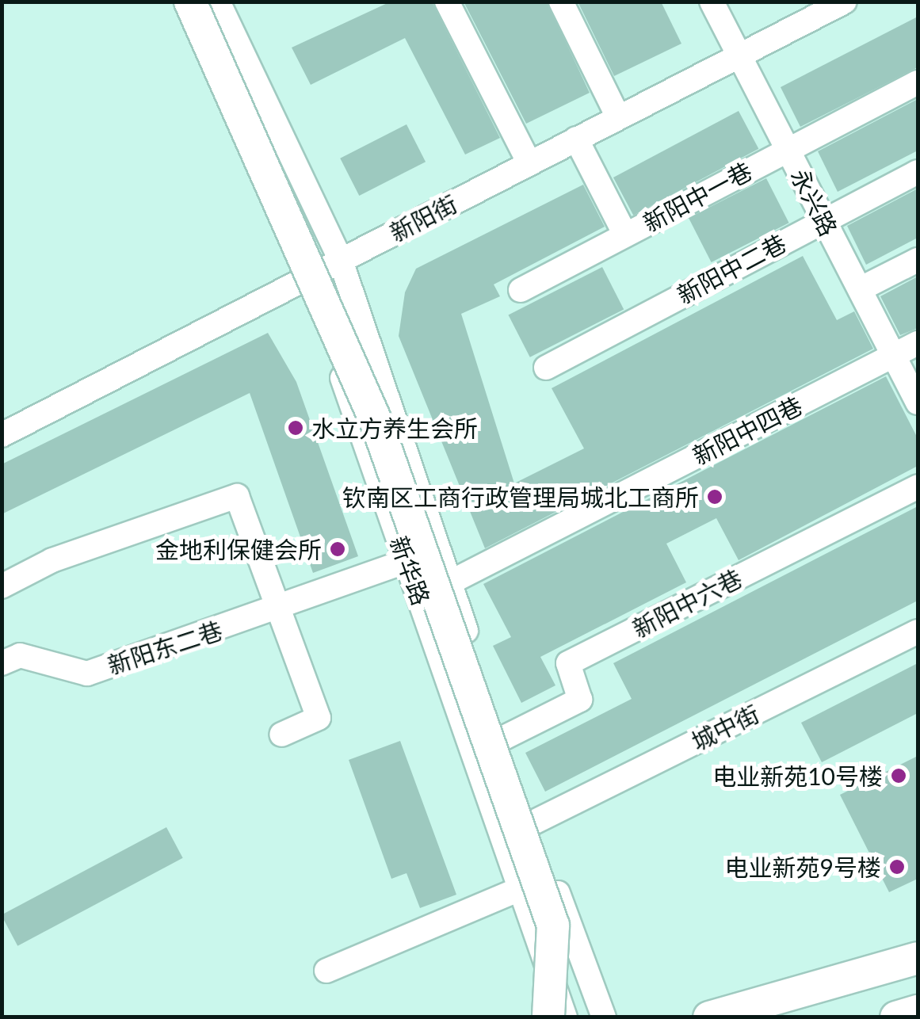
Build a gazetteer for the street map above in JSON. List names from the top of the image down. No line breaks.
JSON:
{"streets":{"street":["新阳中一巷","永兴路","新阳街","新阳中二巷","新阳中四巷","新华路","新阳中六巷","新阳东二巷","城中街"]},"crossings":[["新阳中一巷","永兴路"],["永兴路","新阳街"],["永兴路","新阳中二巷"],["永兴路","新阳中四巷"],["新阳街","新华路"],["新阳中四巷","新华路"],["新华路","新阳中六巷"],["新华路","新阳东二巷"],["新华路","城中街"]],"places":["水立方养生会所","钦南区工商行政管理局城北工商所","金地利保健会所","电业新苑10号楼","电业新苑9号楼"]}
